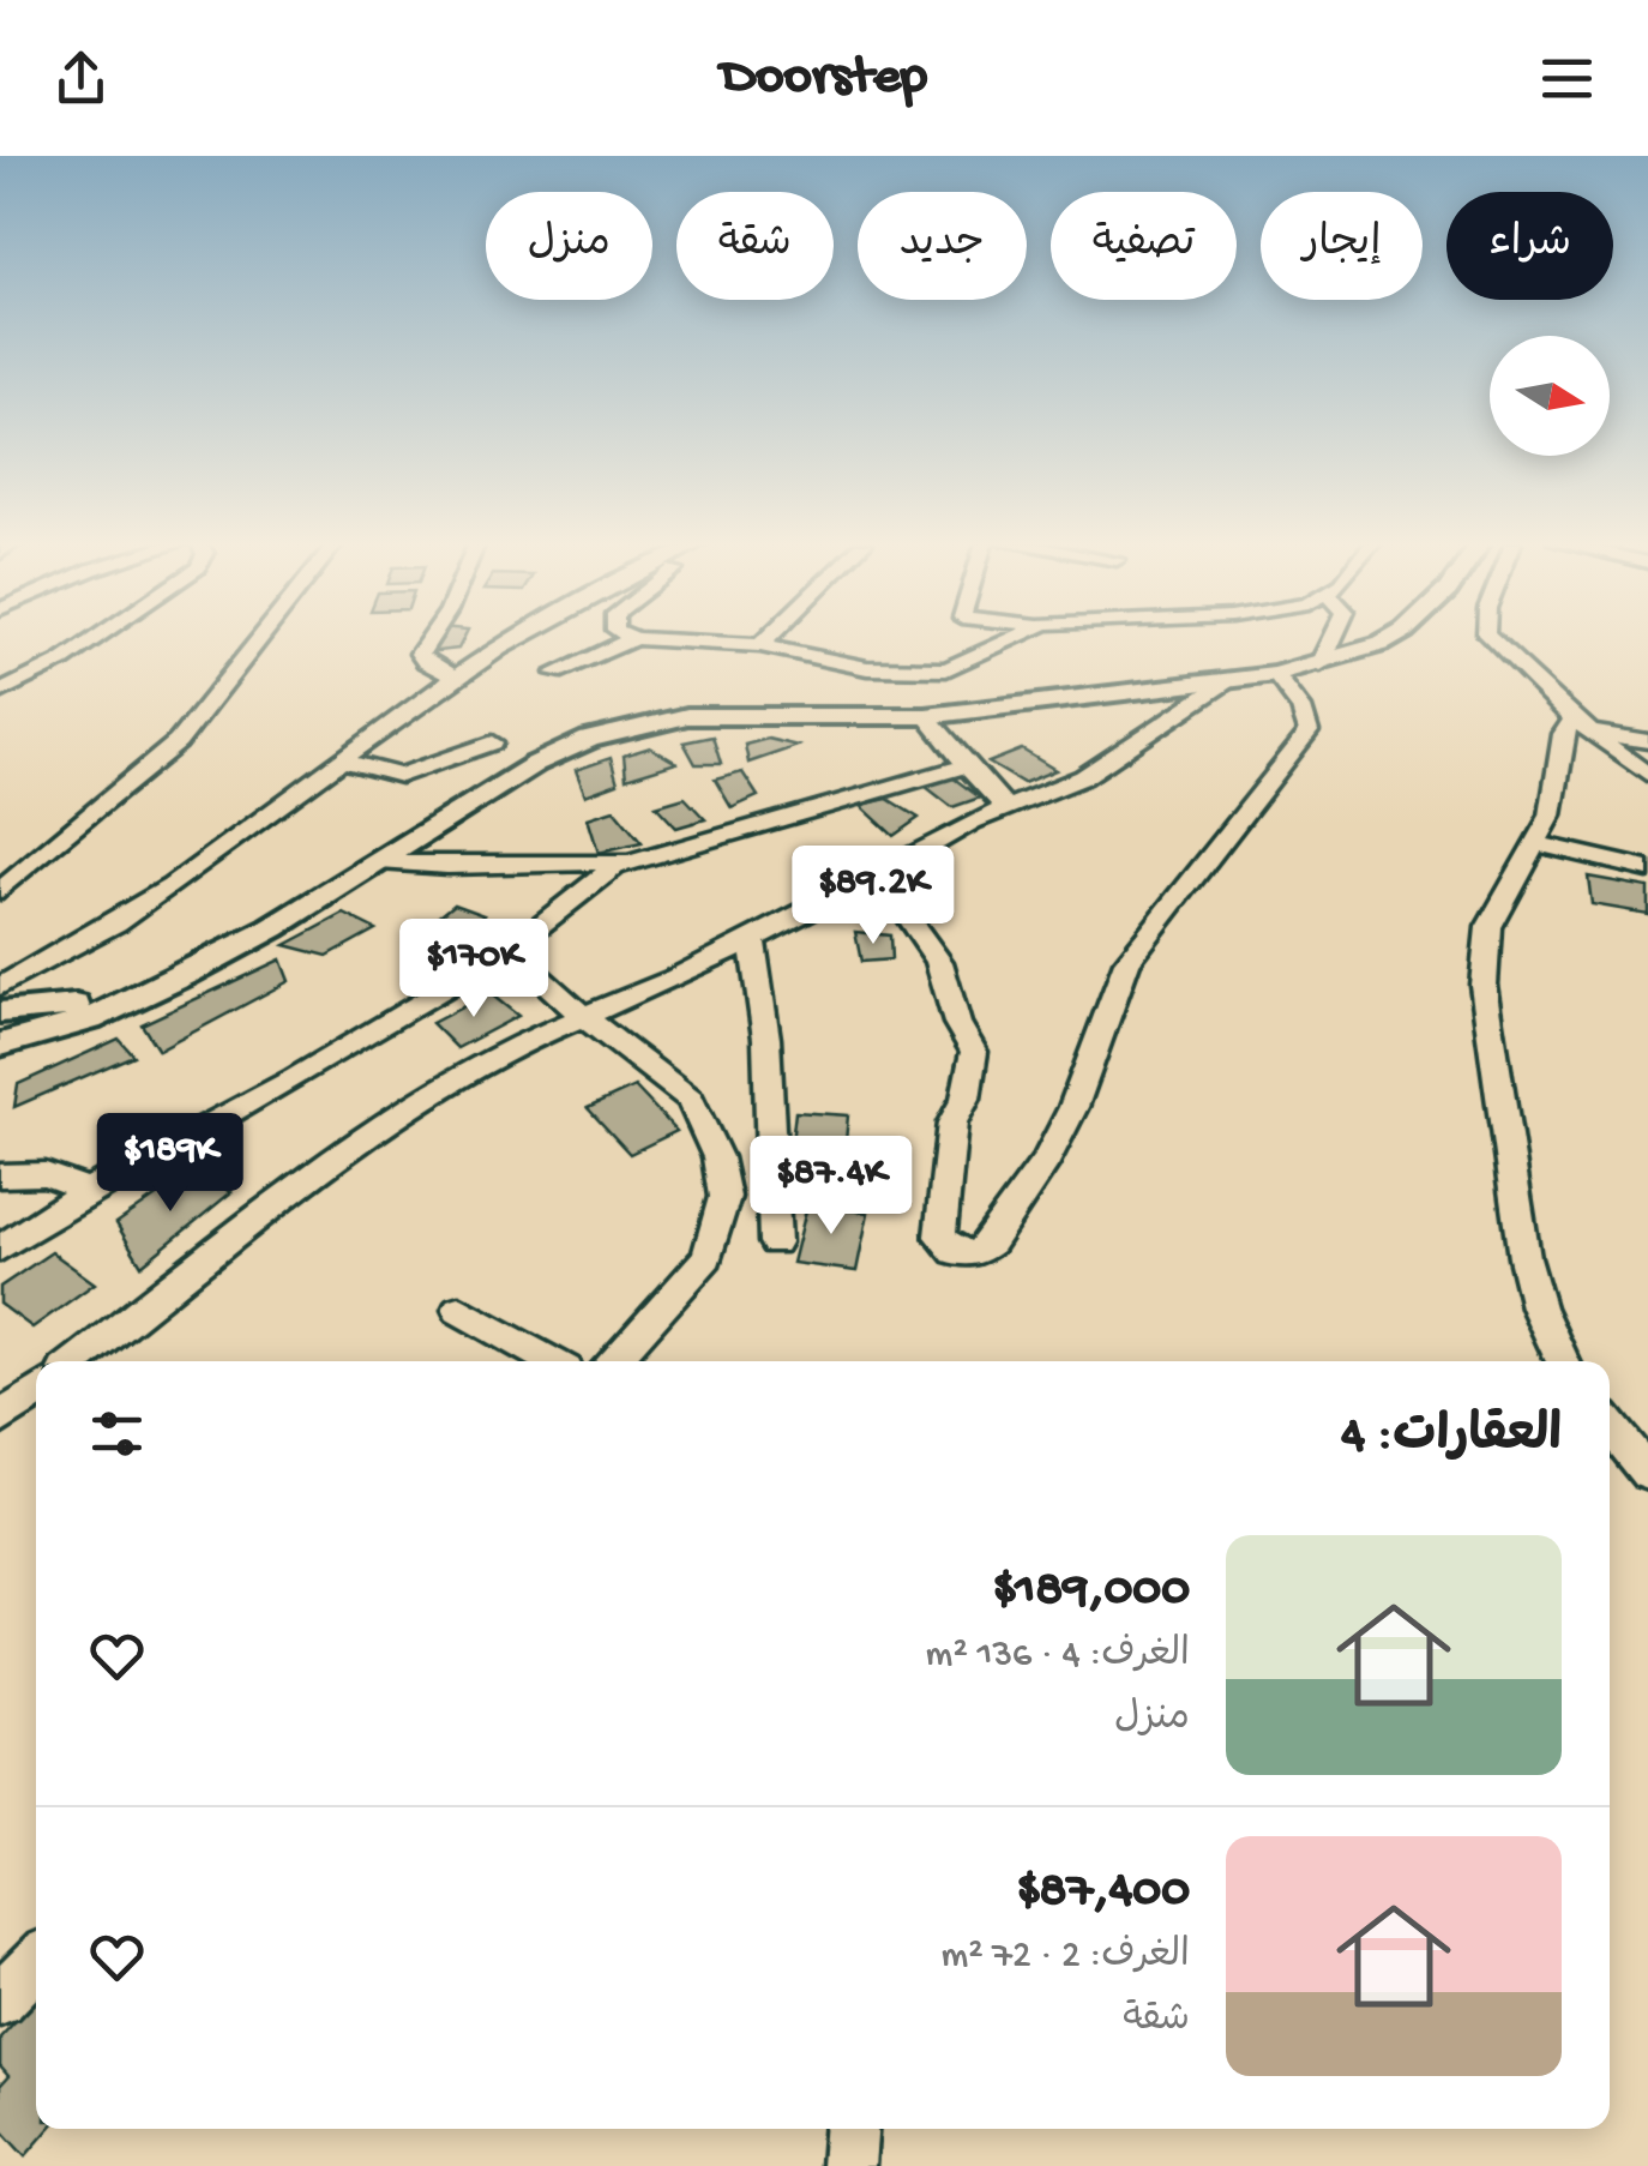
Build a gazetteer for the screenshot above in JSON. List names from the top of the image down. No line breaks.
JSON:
{"north":"right","page":{"header":"Doorstep","chip":["شراء","إيجار","تصفية","جديد","شقة","منزل"],"price":["$89.2K","$170K","$189K","$87.4K"],"heading":"العقارات: 4","list":[{"name":"$189,000","note":"الغرف: 4 · 136 m² · منزل"},{"name":"$87,400","note":"الغرف: 2 · 72 m² · شقة"}]}}
